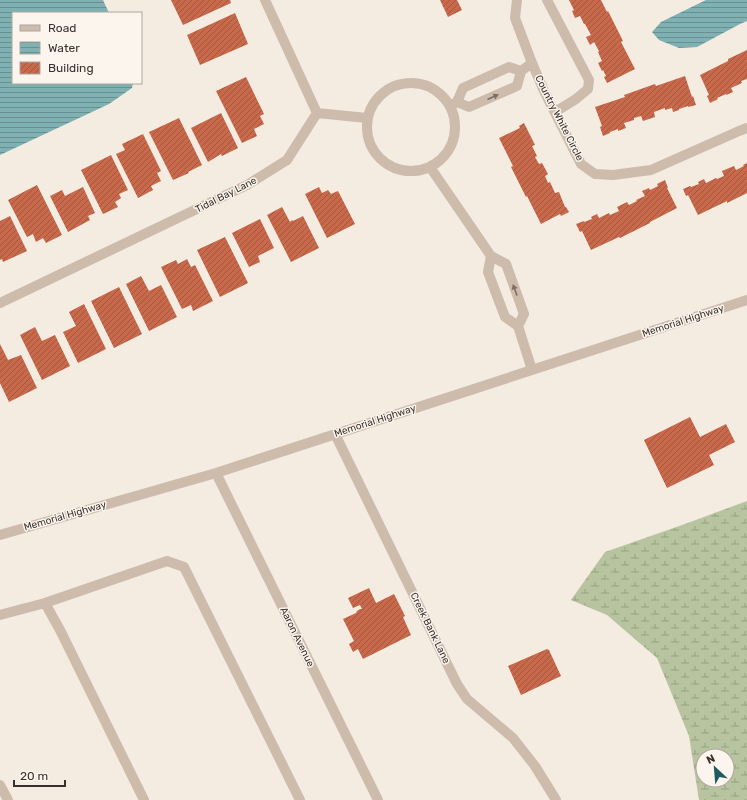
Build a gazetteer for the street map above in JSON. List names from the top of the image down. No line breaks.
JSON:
{"streets":{"street":["Country White Circle","Tidal Bay Lane","Memorial Highway","Creek Bank Lane","Aaron Avenue"]},"crossings":[["Memorial Highway","Creek Bank Lane"],["Memorial Highway","Aaron Avenue"]],"legend":["Road","Water","Building"],"scale_bar":"20 m","north":"top left"}
